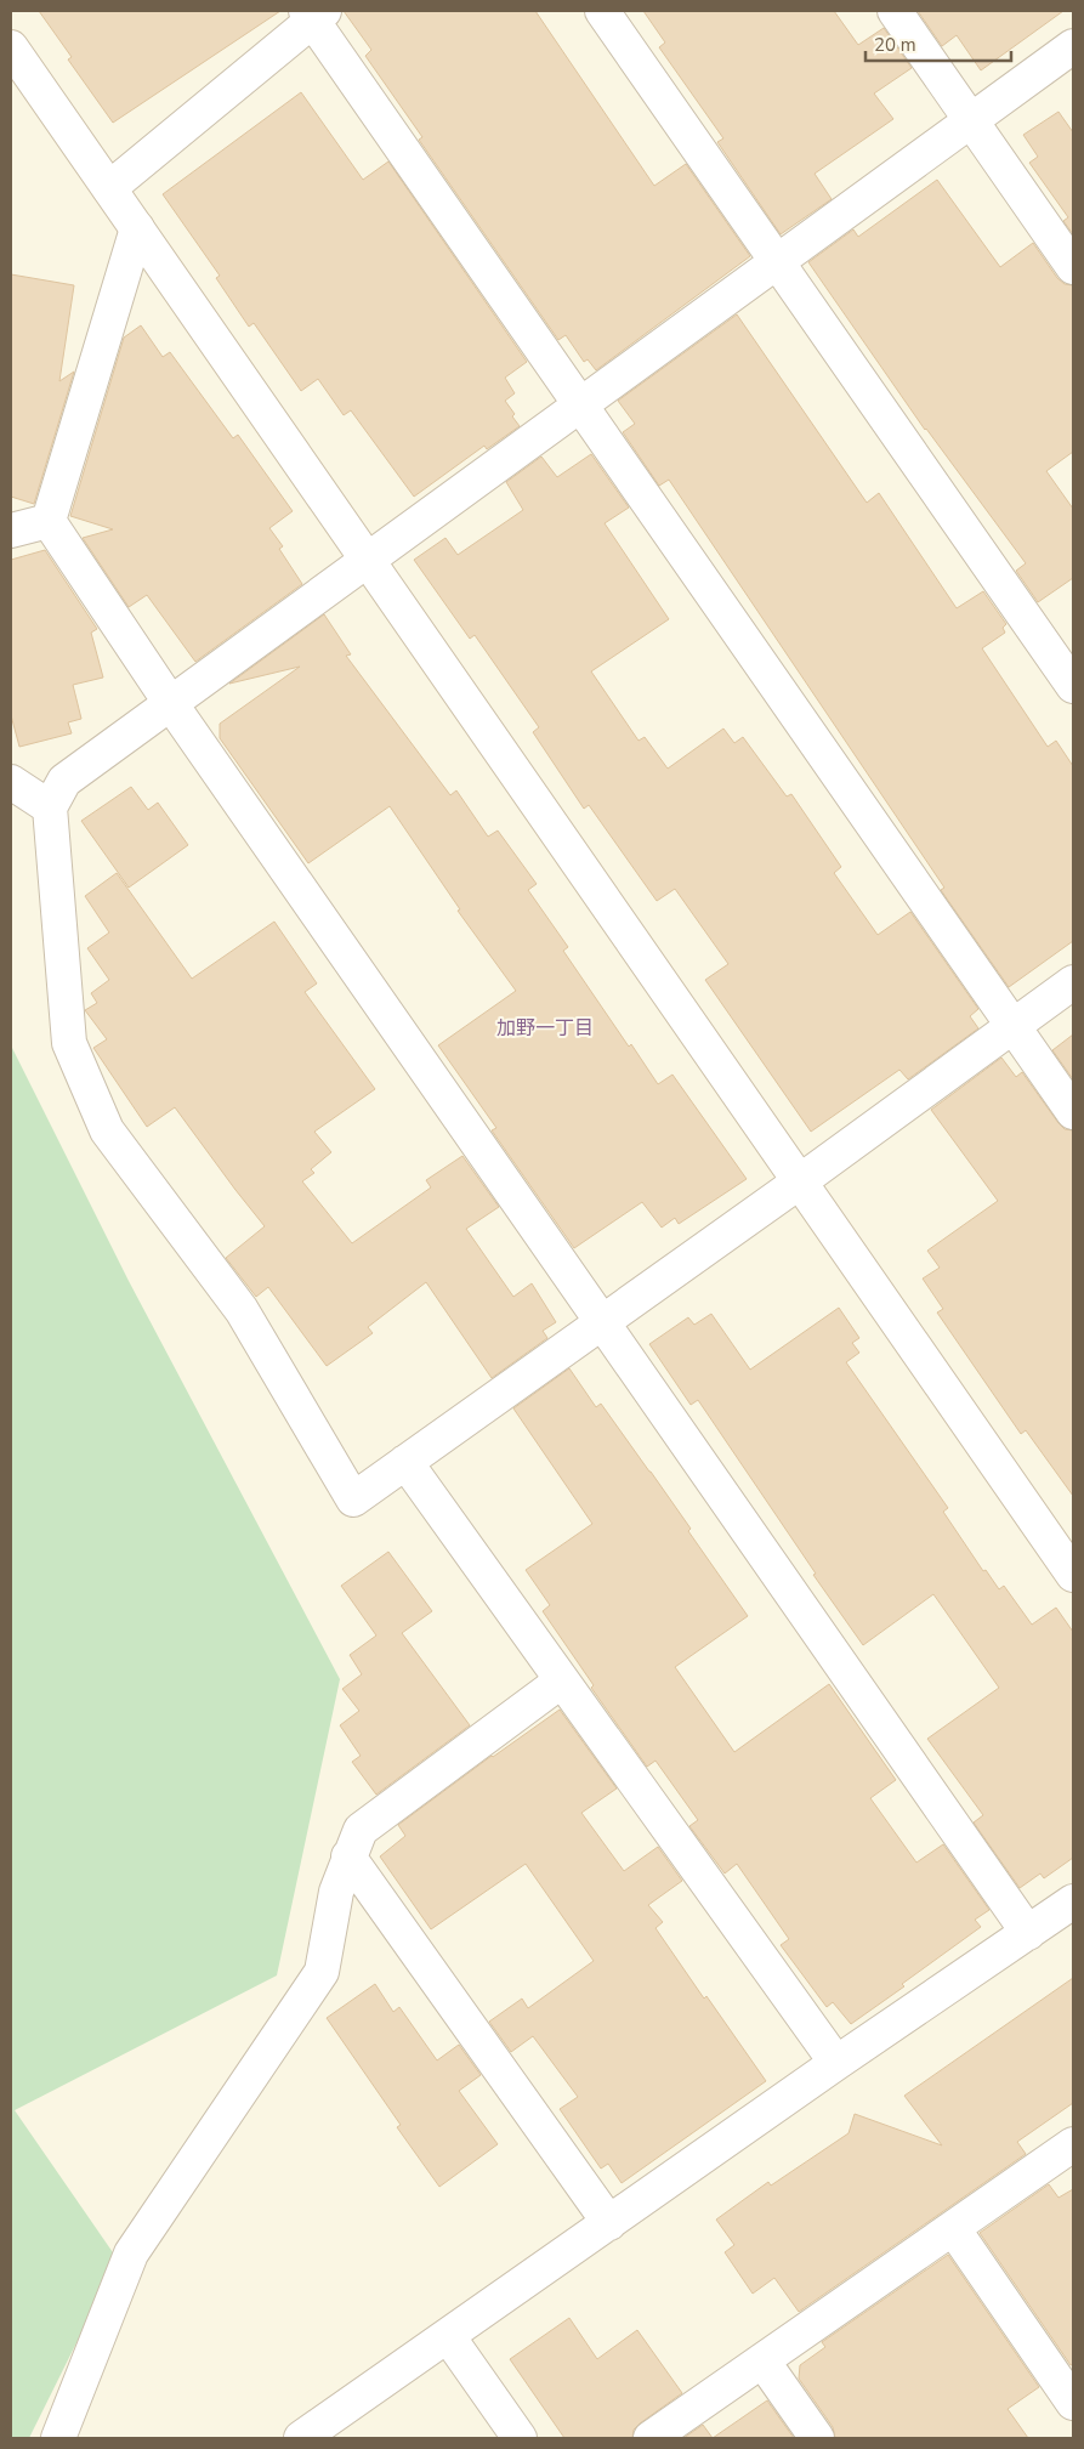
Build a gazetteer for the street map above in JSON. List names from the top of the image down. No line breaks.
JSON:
{"districts":["加野一丁目"],"scale_bar":"20 m"}
